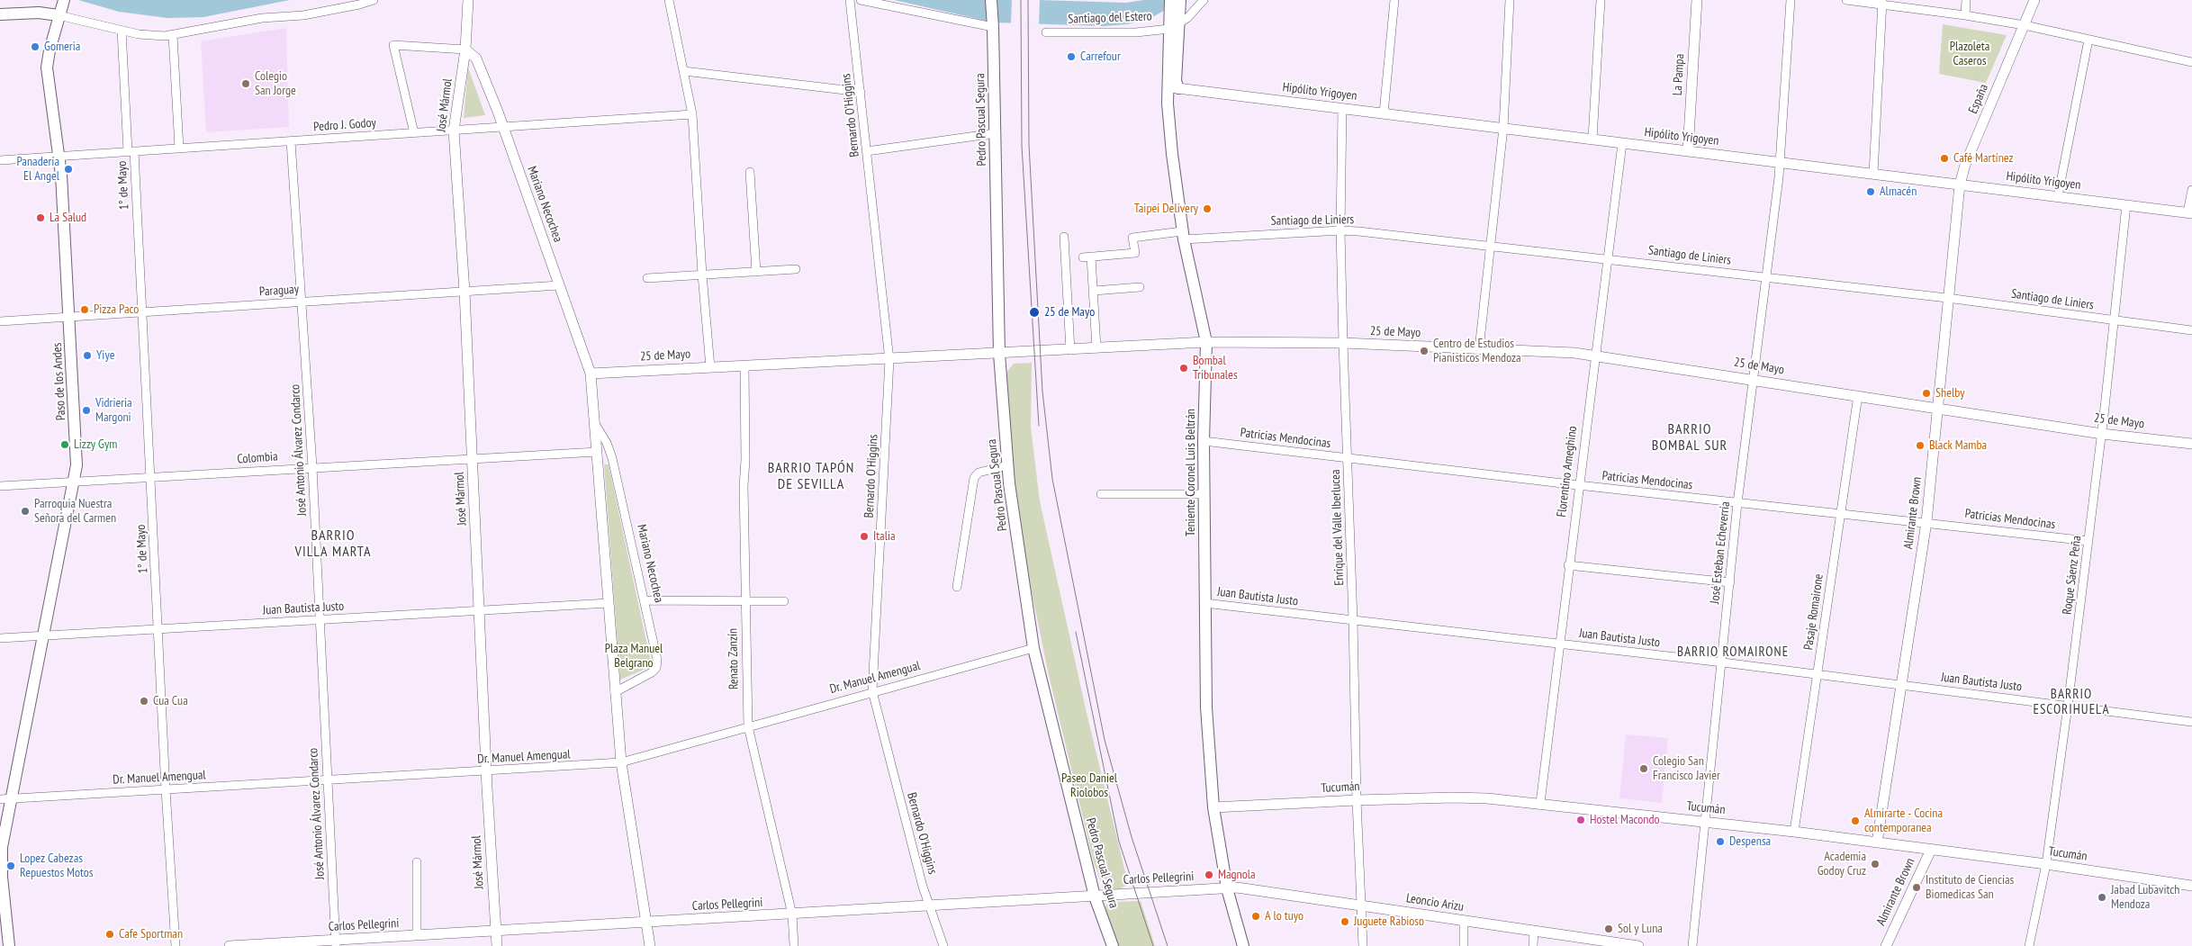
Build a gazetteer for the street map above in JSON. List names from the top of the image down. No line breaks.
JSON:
{"streets":{"main road":["Pedro Pascual Segura","Paso de los Andes","Teniente Coronel Luis Beltrán"],"street":["Santiago del Estero","La Pampa","Hipólito Yrigoyen","España","José Mármol","Bernardo O'Higgins","Pedro J. Godoy","1° de Mayo","Mariano Necochea","Santiago de Liniers","Paraguay","25 de Mayo","Patricias Mendocinas","José Antonio Álvarez Condarco","Colombia","Florentino Ameghino","Almirante Brown","Enrique del Valle Iberlucea","José Esteban Echeverría","Roque Sáenz Peña","Juan Bautista Justo","Pasaje Romairone","Renato Zanzín","Dr. Manuel Amengual","Tucumán","Carlos Pellegrini","Leoncio Arizu"]},"crossings":[["Santiago del Estero","Teniente Coronel Luis Beltrán"],["La Pampa","Hipólito Yrigoyen"],["Hipólito Yrigoyen","España"],["Hipólito Yrigoyen","Florentino Ameghino"],["Hipólito Yrigoyen","Teniente Coronel Luis Beltrán"],["Hipólito Yrigoyen","Almirante Brown"],["Hipólito Yrigoyen","Enrique del Valle Iberlucea"],["Hipólito Yrigoyen","José Esteban Echeverría"],["Hipólito Yrigoyen","Roque Sáenz Peña"],["España","Almirante Brown"],["José Mármol","Pedro J. Godoy"],["José Mármol","Mariano Necochea"],["José Mármol","Paraguay"],["José Mármol","Colombia"],["José Mármol","Juan Bautista Justo"],["José Mármol","Dr. Manuel Amengual"],["José Mármol","Carlos Pellegrini"],["Bernardo O'Higgins","25 de Mayo"],["Bernardo O'Higgins","Dr. Manuel Amengual"],["Bernardo O'Higgins","Carlos Pellegrini"],["Pedro Pascual Segura","25 de Mayo"],["Pedro Pascual Segura","Dr. Manuel Amengual"],["Pedro Pascual Segura","Carlos Pellegrini"],["Pedro J. Godoy","1° de Mayo"],["Pedro J. Godoy","Mariano Necochea"],["Pedro J. Godoy","Paso de los Andes"],["Pedro J. Godoy","José Antonio Álvarez Condarco"],["1° de Mayo","Paraguay"],["1° de Mayo","Colombia"],["1° de Mayo","Juan Bautista Justo"],["1° de Mayo","Dr. Manuel Amengual"],["Mariano Necochea","Paraguay"],["Mariano Necochea","25 de Mayo"],["Mariano Necochea","Colombia"],["Mariano Necochea","Juan Bautista Justo"],["Mariano Necochea","Dr. Manuel Amengual"],["Mariano Necochea","Carlos Pellegrini"],["Santiago de Liniers","Florentino Ameghino"],["Santiago de Liniers","Teniente Coronel Luis Beltrán"],["Santiago de Liniers","Almirante Brown"],["Santiago de Liniers","Enrique del Valle Iberlucea"],["Santiago de Liniers","José Esteban Echeverría"],["Santiago de Liniers","Roque Sáenz Peña"],["Paraguay","Paso de los Andes"],["Paraguay","José Antonio Álvarez Condarco"],["25 de Mayo","Florentino Ameghino"],["25 de Mayo","Teniente Coronel Luis Beltrán"],["25 de Mayo","Almirante Brown"],["25 de Mayo","Enrique del Valle Iberlucea"],["25 de Mayo","José Esteban Echeverría"],["25 de Mayo","Roque Sáenz Peña"],["25 de Mayo","Pasaje Romairone"],["25 de Mayo","Renato Zanzín"],["Paso de los Andes","Colombia"],["Paso de los Andes","Juan Bautista Justo"],["Paso de los Andes","Dr. Manuel Amengual"],["Patricias Mendocinas","Florentino Ameghino"],["Patricias Mendocinas","Teniente Coronel Luis Beltrán"],["Patricias Mendocinas","Almirante Brown"],["Patricias Mendocinas","Enrique del Valle Iberlucea"],["Patricias Mendocinas","José Esteban Echeverría"],["Patricias Mendocinas","Roque Sáenz Peña"],["Patricias Mendocinas","Pasaje Romairone"],["José Antonio Álvarez Condarco","Colombia"],["José Antonio Álvarez Condarco","Juan Bautista Justo"],["José Antonio Álvarez Condarco","Dr. Manuel Amengual"],["José Antonio Álvarez Condarco","Carlos Pellegrini"],["Florentino Ameghino","Juan Bautista Justo"],["Florentino Ameghino","Tucumán"],["Teniente Coronel Luis Beltrán","Juan Bautista Justo"],["Teniente Coronel Luis Beltrán","Tucumán"],["Teniente Coronel Luis Beltrán","Carlos Pellegrini"],["Teniente Coronel Luis Beltrán","Leoncio Arizu"],["Almirante Brown","Juan Bautista Justo"],["Almirante Brown","Tucumán"],["Enrique del Valle Iberlucea","Juan Bautista Justo"],["Enrique del Valle Iberlucea","Tucumán"],["Enrique del Valle Iberlucea","Leoncio Arizu"],["José Esteban Echeverría","Juan Bautista Justo"],["José Esteban Echeverría","Tucumán"],["Roque Sáenz Peña","Juan Bautista Justo"],["Roque Sáenz Peña","Tucumán"],["Juan Bautista Justo","Pasaje Romairone"],["Pasaje Romairone","Tucumán"],["Renato Zanzín","Dr. Manuel Amengual"],["Renato Zanzín","Carlos Pellegrini"],["Carlos Pellegrini","Leoncio Arizu"]],"districts":["BARRIO BOMBAL SUR","BARRIO TAPÓN DE SEVILLA","BARRIO VILLA MARTA","BARRIO ROMAIRONE","BARRIO ESCORIHUELA"],"parks":["Plazoleta Caseros","Plaza Manuel Belgrano","Paseo Daniel Riolobos"],"places":["Gomeria","Carrefour","Colegio San Jorge","Café Martínez","Panadería El Angel","Almacén","Taipei Delivery","La Salud","Pizza Paco","25 de Mayo","Centro de Estudios Pianisticos Mendoza","Yiye","Bombal Tribunales","Shelby","Vidrieria Margoni","Lizzy Gym","Black Mamba","Parroquia Nuestra Señora del Carmen","Italia","Cua Cua","Colegio San Francisco Javier","Hostel Macondo","Almirarte - Cocina contemporanea","Despensa","Academia Godoy Cruz","Lopez Cabezas Repuestos Motos","Magnola","Instituto de Ciencias Biomedicas San","Jabad Lubavitch Mendoza","A lo tuyo","Juguete Rabioso","Sol y Luna","Cafe Sportman"]}
